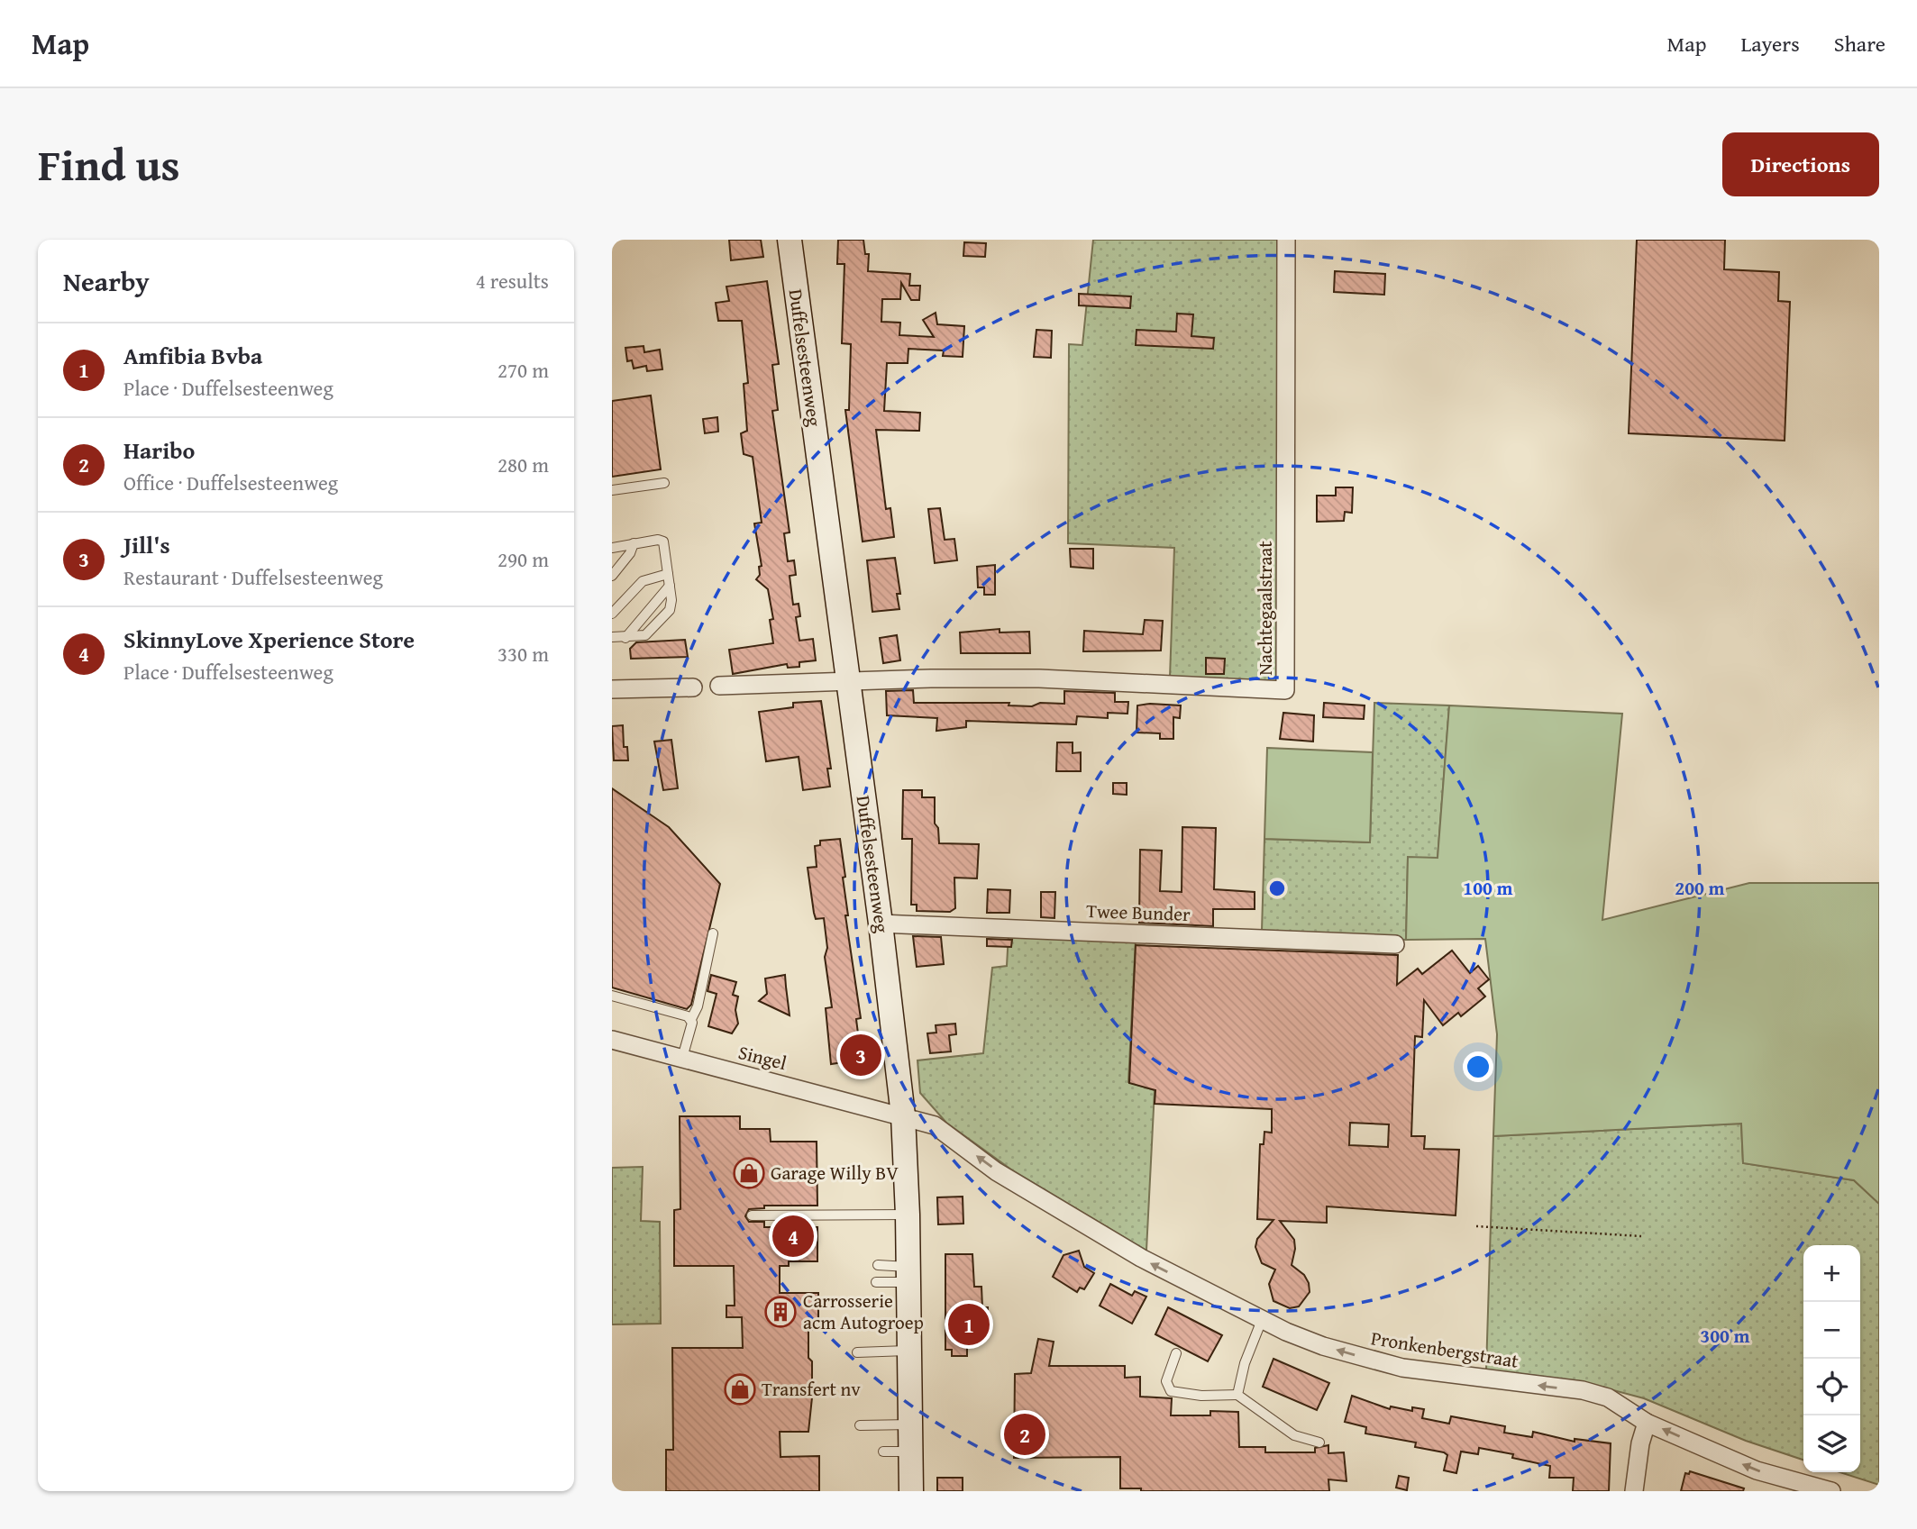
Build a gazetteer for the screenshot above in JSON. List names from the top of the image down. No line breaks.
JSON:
{"streets":{"street":["Duffelsesteenweg","Nachtegaalstraat","Twee Bunder","Singel","Pronkenbergstraat"]},"crossings":[["Duffelsesteenweg","Nachtegaalstraat"],["Duffelsesteenweg","Twee Bunder"],["Duffelsesteenweg","Singel"],["Duffelsesteenweg","Pronkenbergstraat"],["Singel","Pronkenbergstraat"]],"one_way":["Pronkenbergstraat"],"places":{"shop":["Garage Willy BV","Transfert nv"],"building":["Carrosserie acm Autogroep"]},"page":{"header":"Map","nav":["Map","Layers","Share"],"title":"Find us","buttons":"Directions","heading":["Nearby","4 results"],"list":[{"mark":"1","name":"Amfibia Bvba","note":"Place · Duffelsesteenweg","value":"270 m"},{"mark":"2","name":"Haribo","note":"Office · Duffelsesteenweg","value":"280 m"},{"mark":"3","name":"Jill's","note":"Restaurant · Duffelsesteenweg","value":"290 m"},{"mark":"4","name":"SkinnyLove Xperience Store","note":"Place · Duffelsesteenweg","value":"330 m"}],"pins":["3","4","1","2"],"map_buttons":["+","−"]},"rings":["100 m","200 m","300 m"]}
